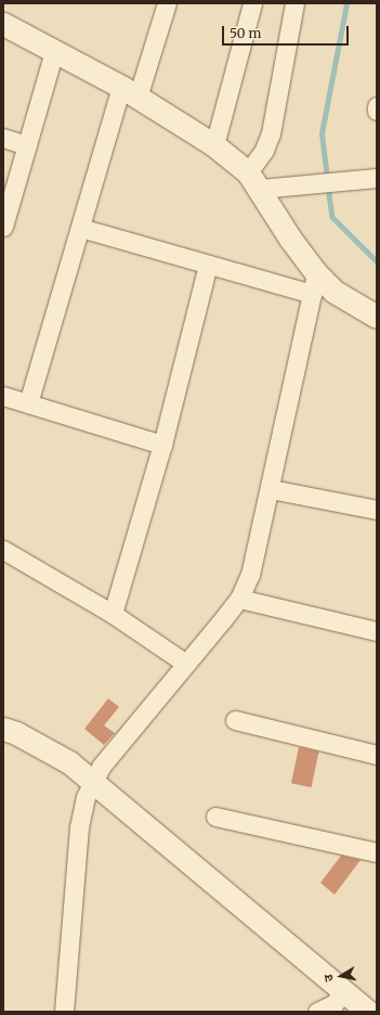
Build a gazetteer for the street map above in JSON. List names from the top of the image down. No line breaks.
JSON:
{"scale_bar":"50 m","north":"left"}
